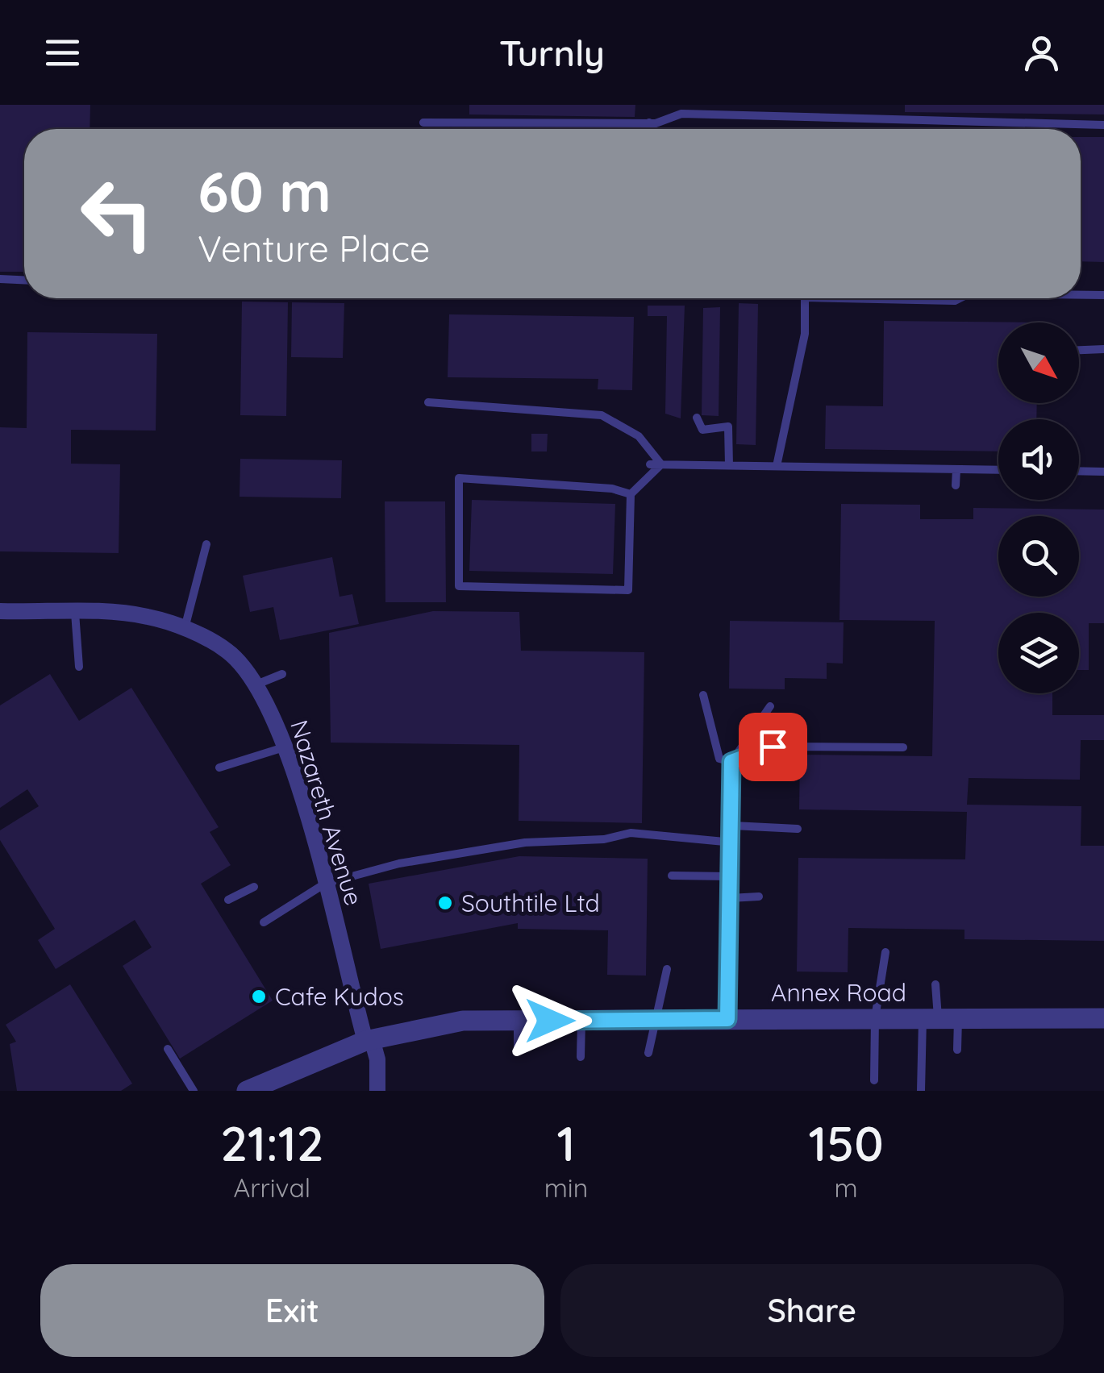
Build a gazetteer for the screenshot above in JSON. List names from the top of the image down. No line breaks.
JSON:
{"streets":{"street":["Nazareth Avenue","Annex Road"]},"crossings":[["Nazareth Avenue","Annex Road"]],"places":["Southtile Ltd","Cafe Kudos"],"north":"bottom right","page":{"header":"Turnly","turn":["60 m","Venture Place"],"eta":["21:12","Arrival","1","min","150","m"],"buttons":["Exit","Share"]}}
